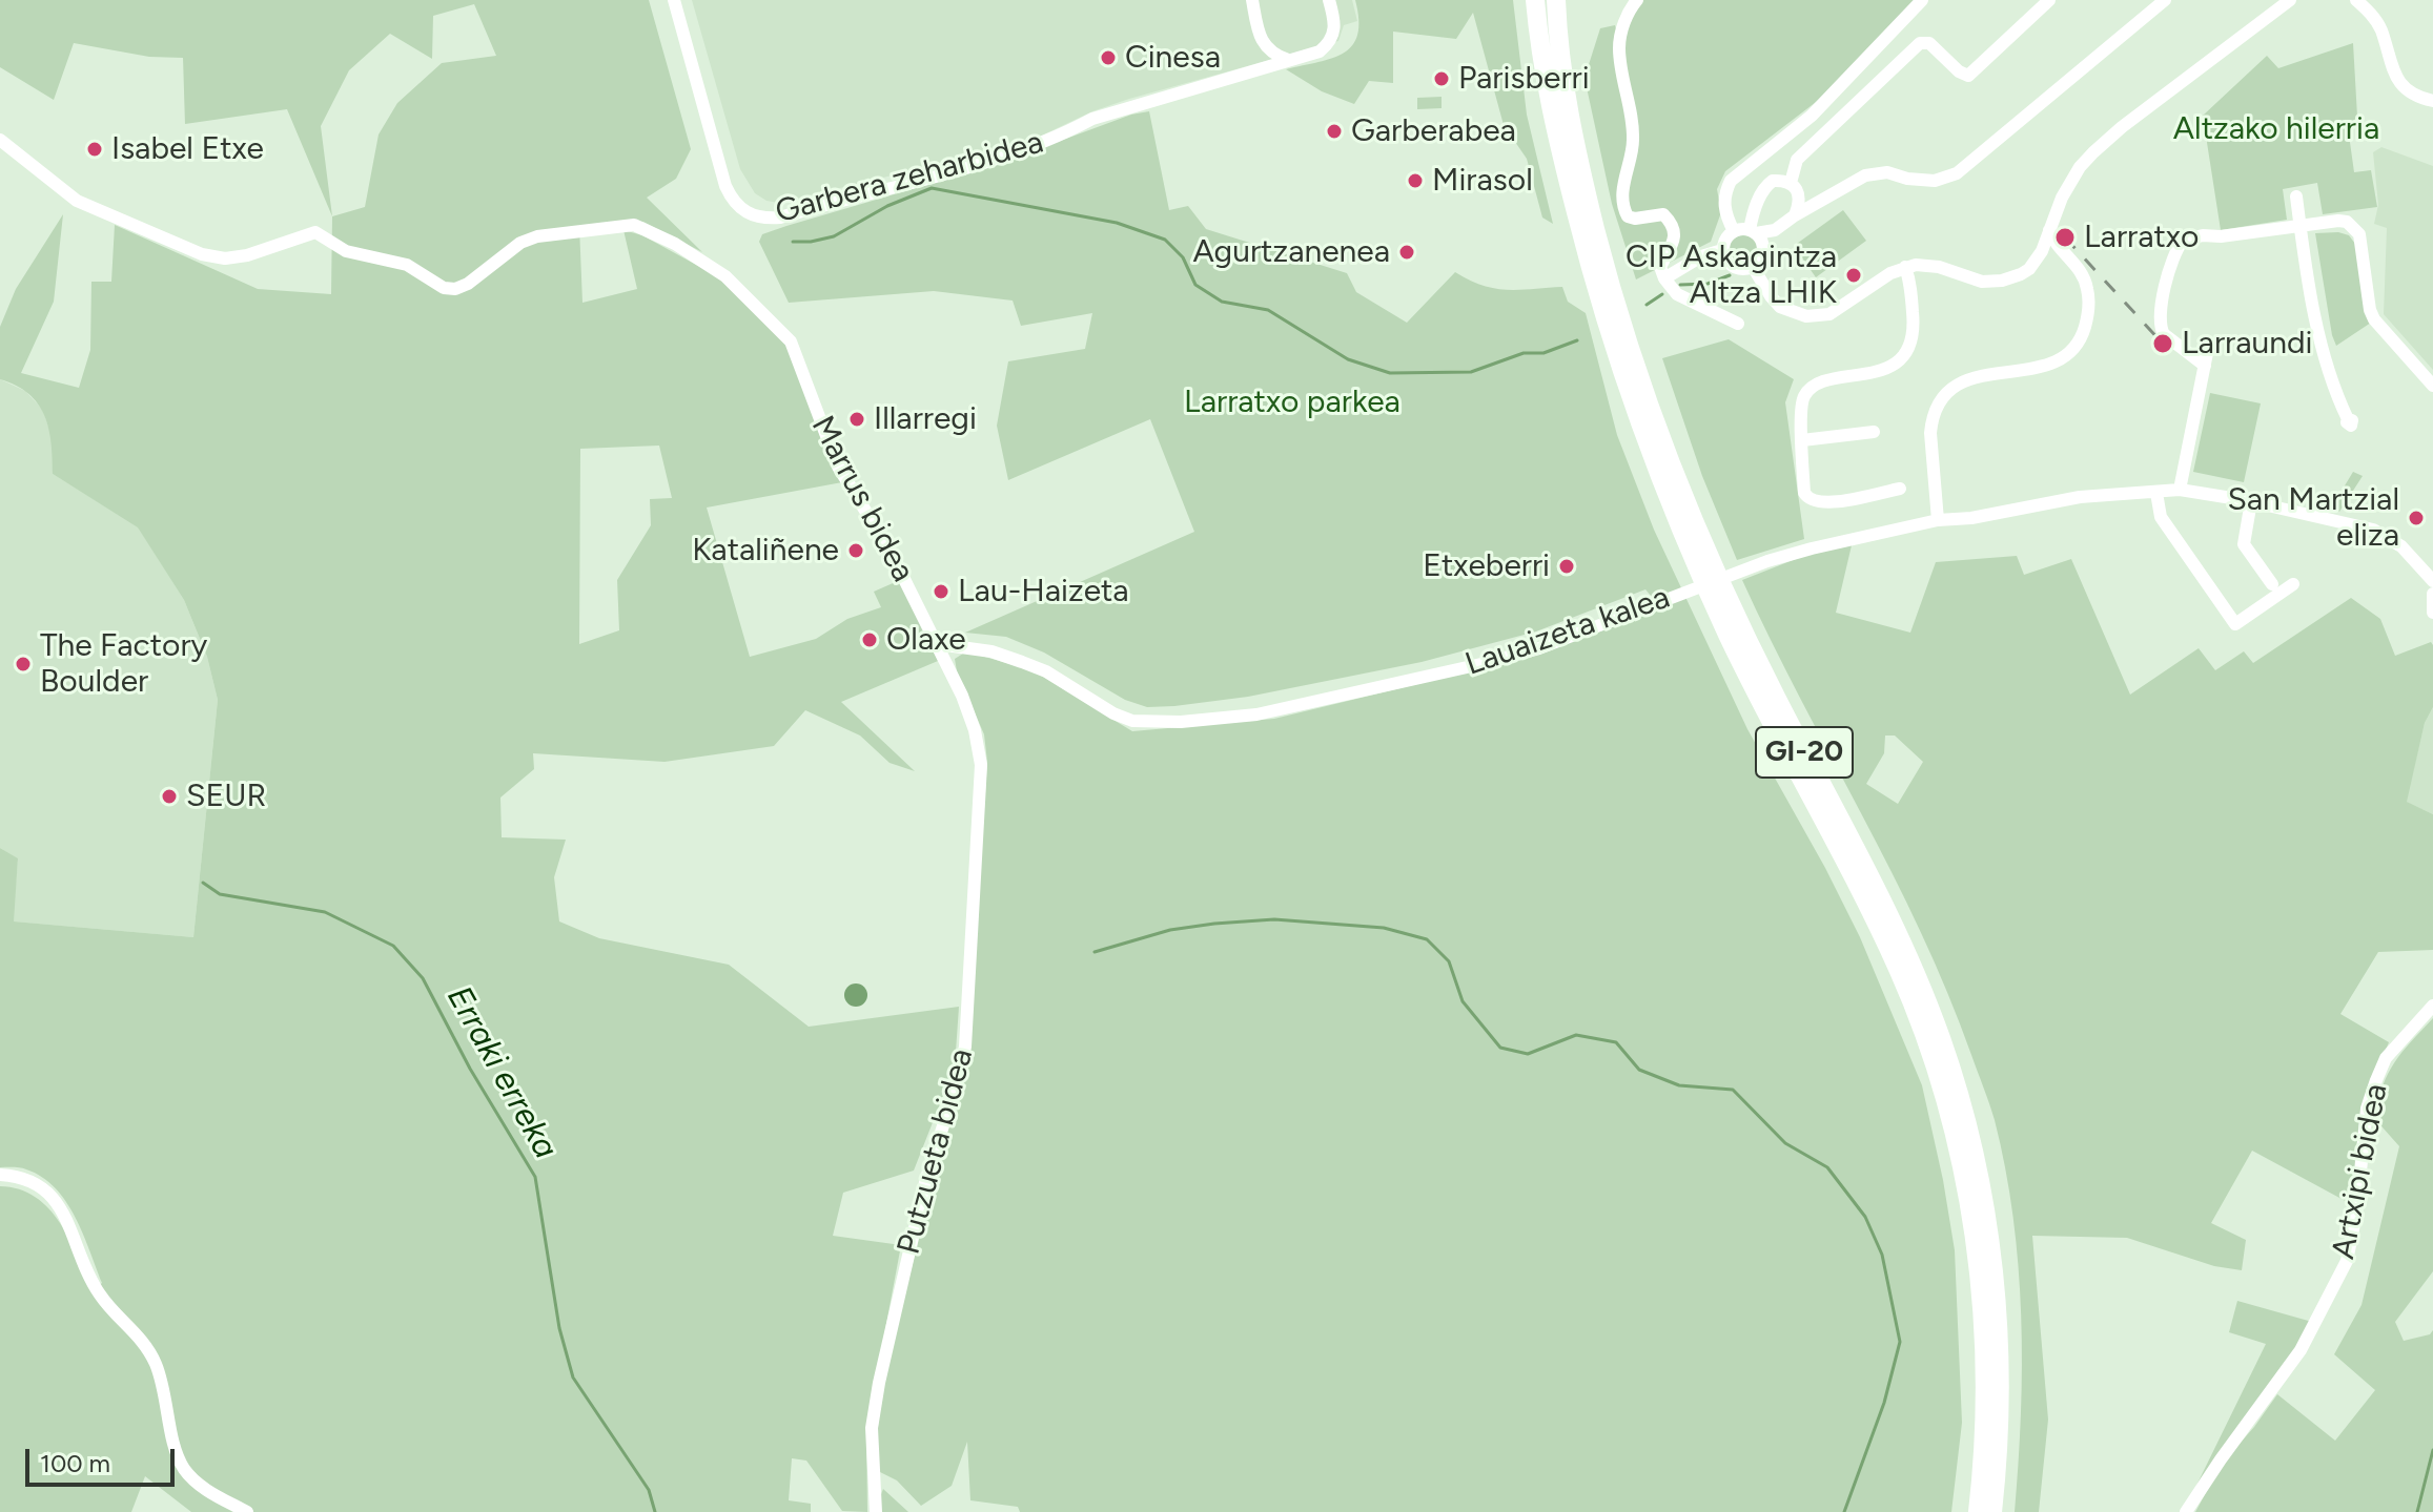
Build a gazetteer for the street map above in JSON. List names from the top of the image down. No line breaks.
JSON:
{"streets":{"highway":["GI-20"],"street":["Garbera zeharbidea","Marrus bidea","Lauaizeta kalea","Putzueta bidea","Artxipi bidea"]},"crossings":[["Marrus bidea","Lauaizeta kalea"],["Marrus bidea","Putzueta bidea"],["Lauaizeta kalea","Putzueta bidea"]],"water":["Erraki erreka"],"parks":["Altzako hilerria","Larratxo parkea"],"places":["Cinesa","Parisberri","Garberabea","Isabel Etxe","Mirasol","Larratxo","Agurtzanenea","CIP Askagintza Altza LHIK","Larraundi","Illarregi","San Martzial eliza","Kataliñene","Etxeberri","Lau-Haizeta","Olaxe","The Factory Boulder","SEUR"],"scale_bar":"100 m"}
